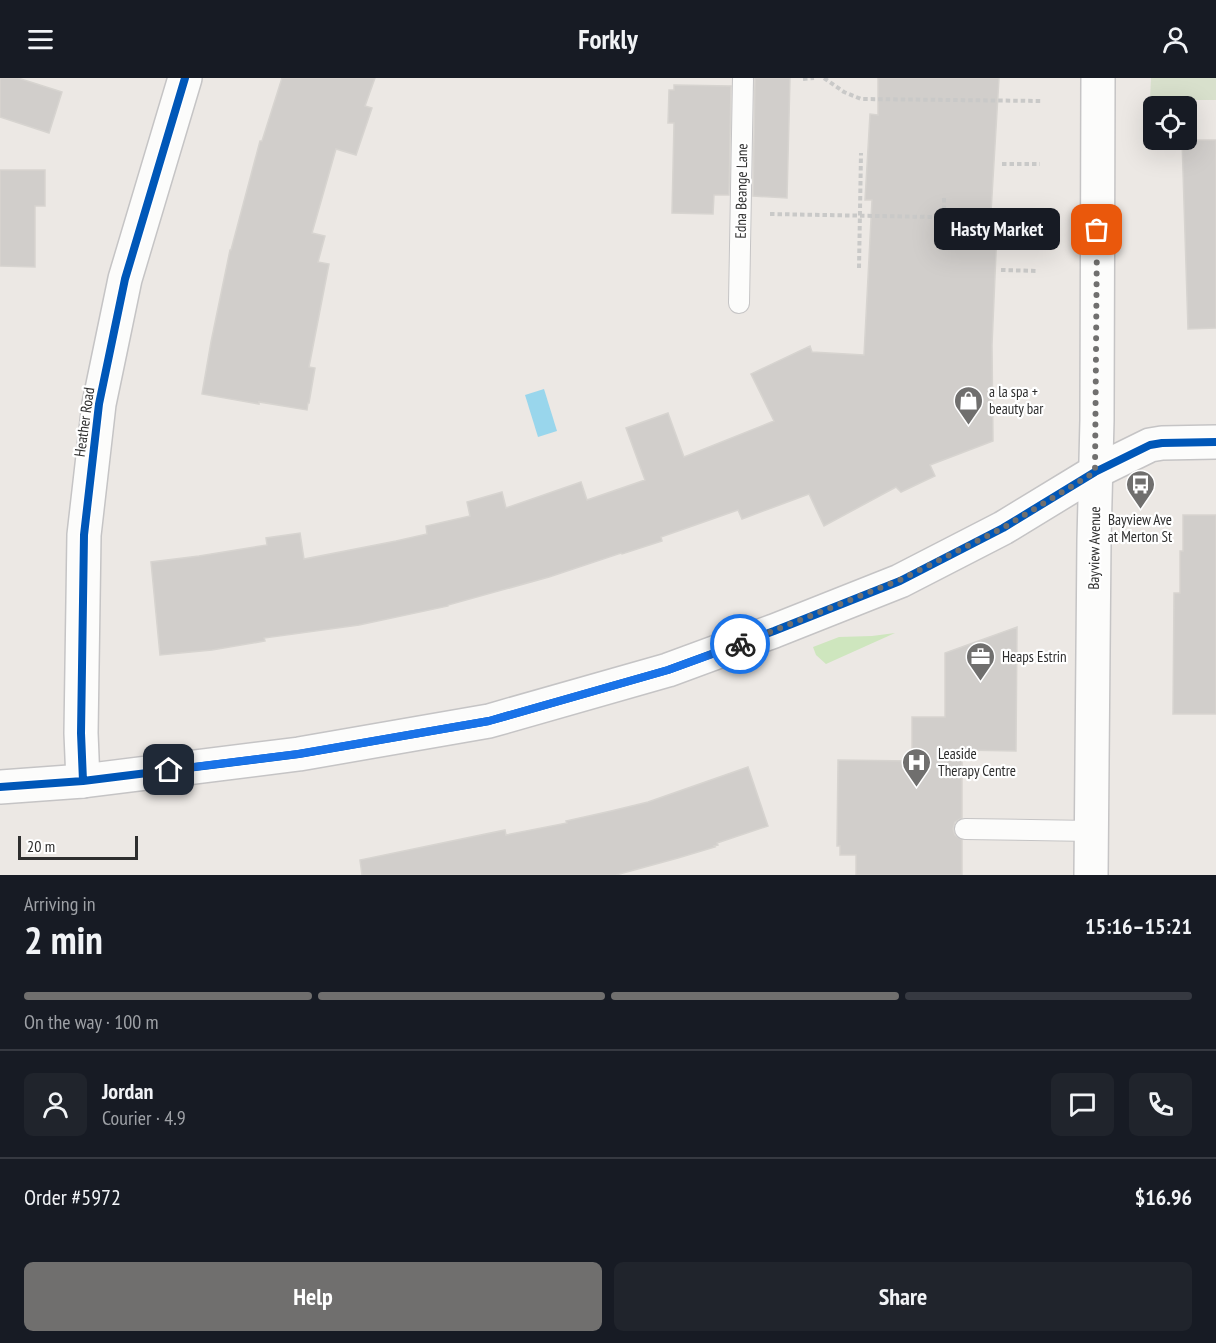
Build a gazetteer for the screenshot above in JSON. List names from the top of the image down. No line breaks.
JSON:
{"streets":{"street":["Heather Road","Bayview Avenue"],"lane":["Edna Beange Lane"]},"places":{"other":["Hasty Market"],"shop":["a la spa + beauty bar"],"bus stop":["Bayview Ave at Merton St"],"office":["Heaps Estrin"],"hospital":["Leaside Therapy Centre"]},"scale_bar":"20 m","page":{"header":"Forkly","bubble":"Hasty Market","scale":"20 m","heading":["2 min","Arriving in","15:16–15:21"],"panel":["Jordan","Courier · 4.9","Order #5972","$16.96"],"bar":"On the way · 100 m","buttons":["Help","Share"]}}
